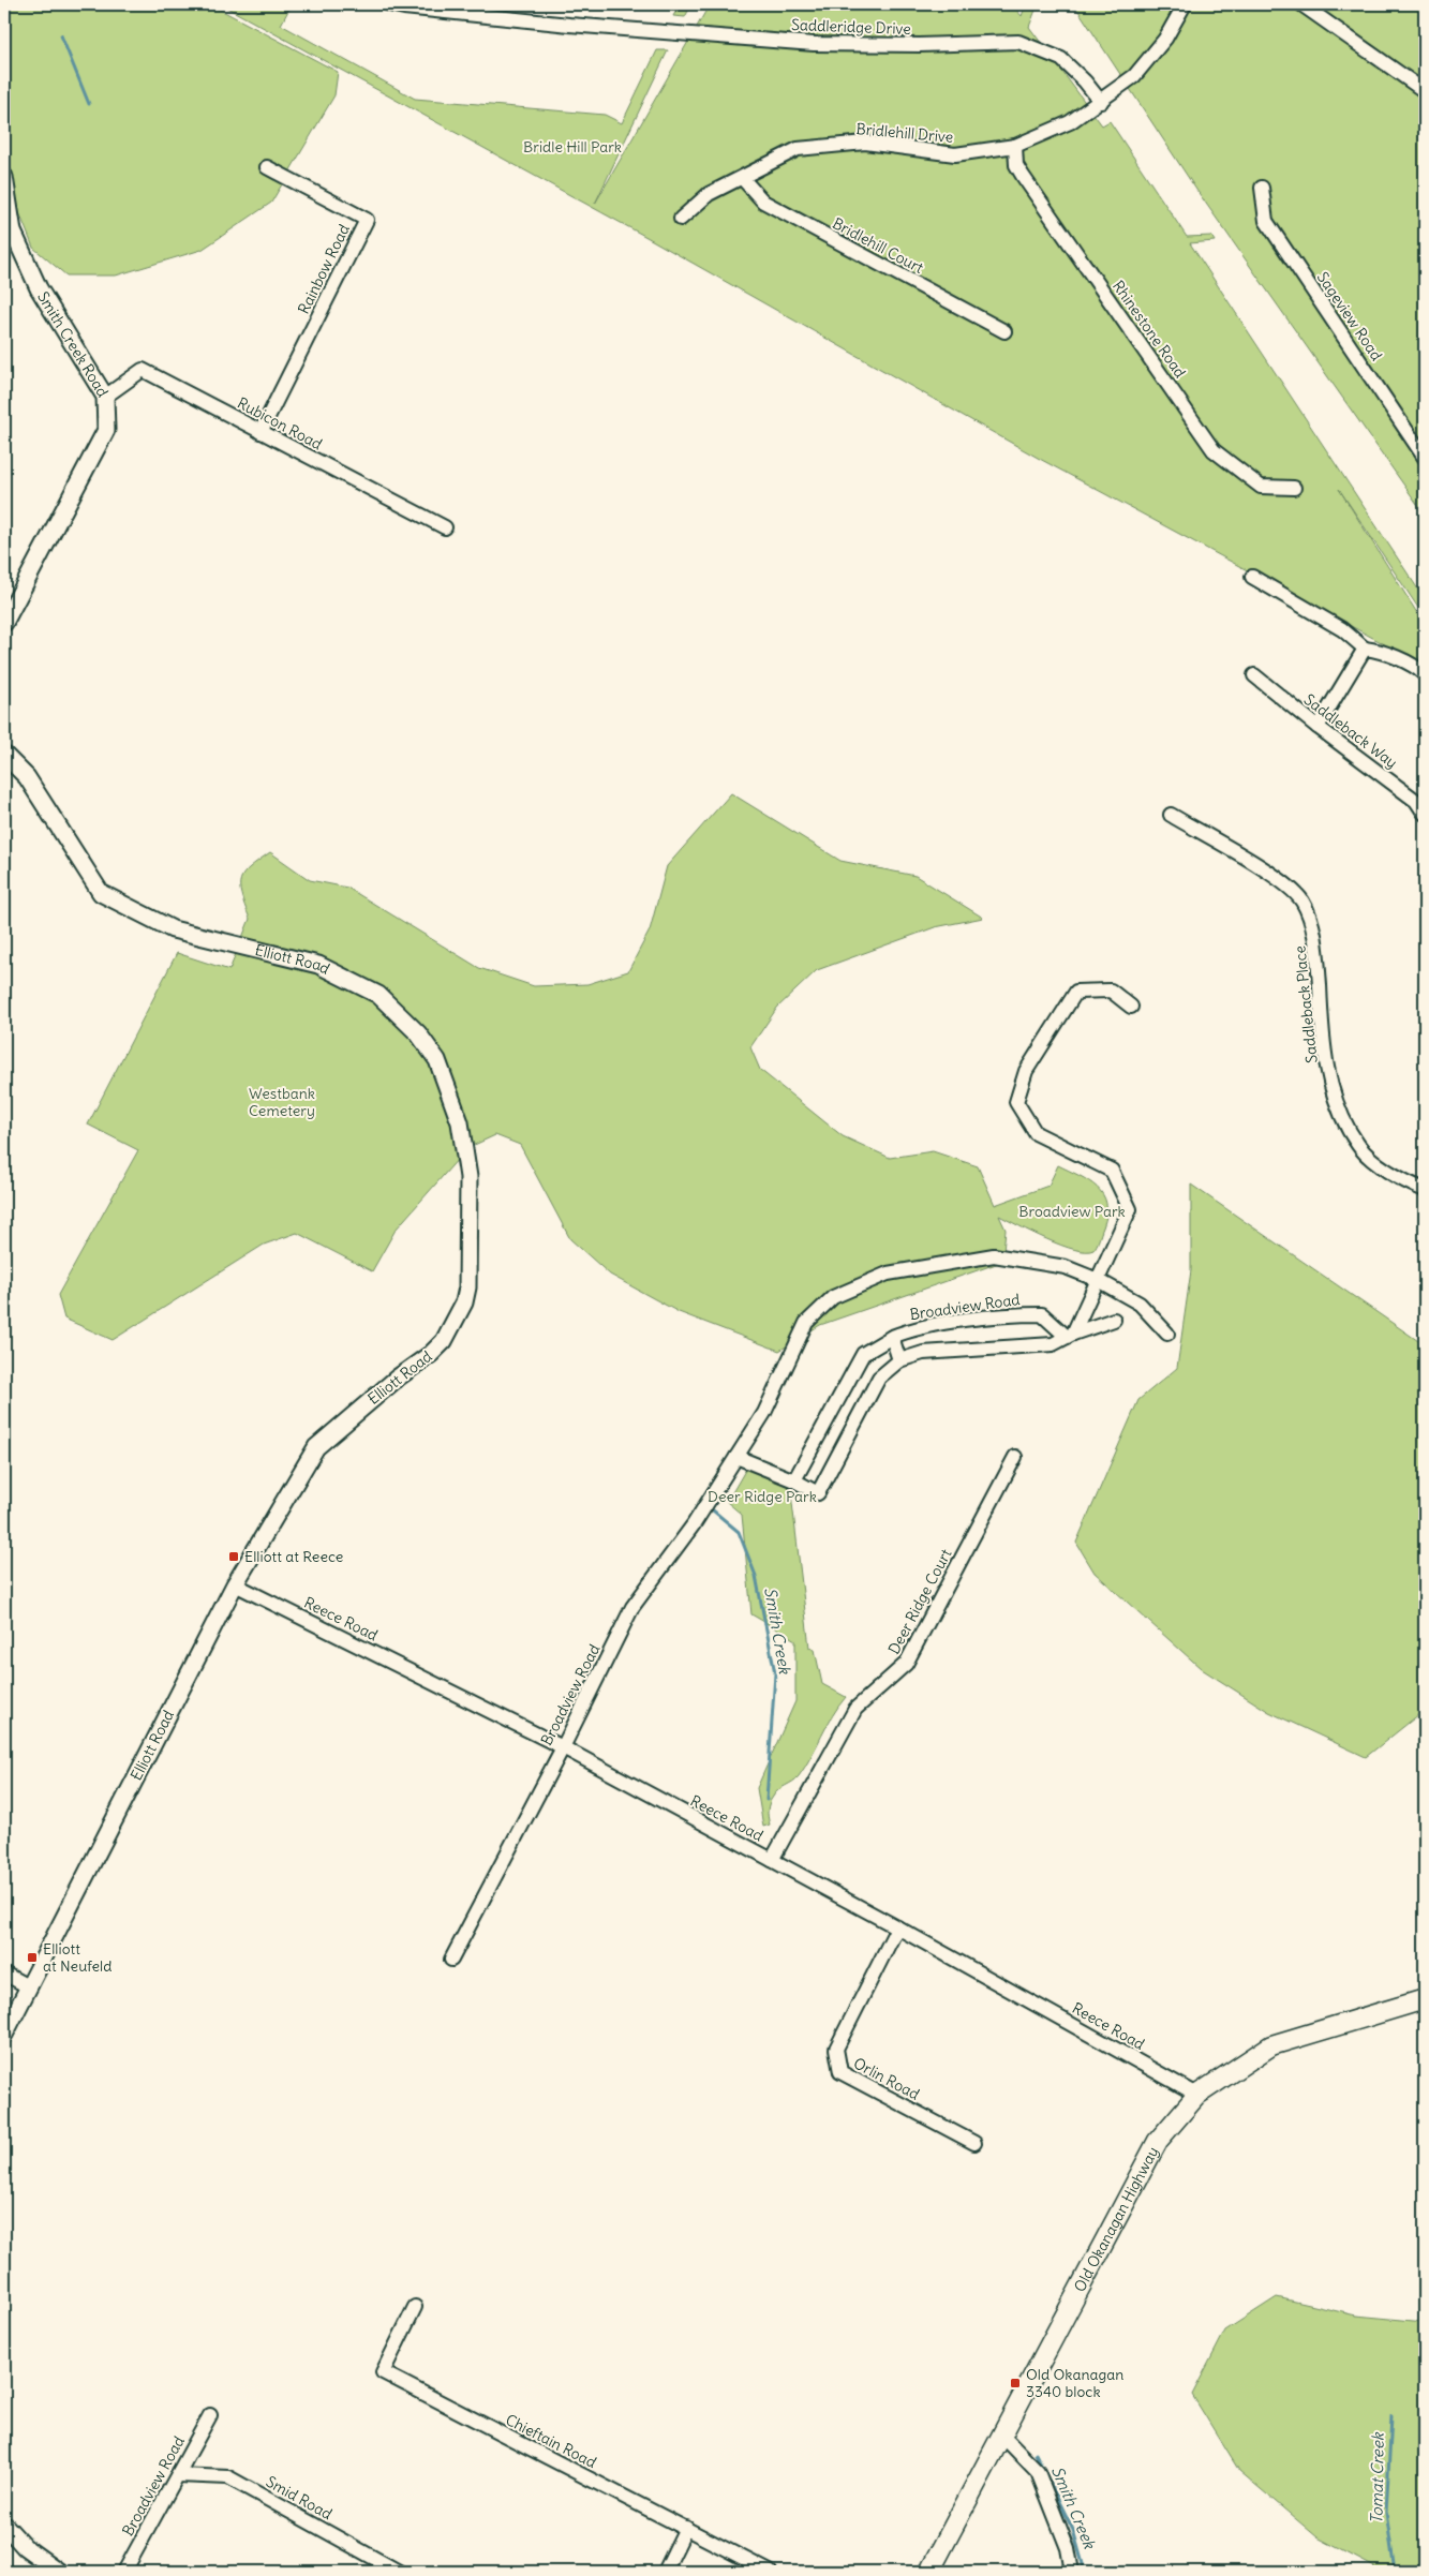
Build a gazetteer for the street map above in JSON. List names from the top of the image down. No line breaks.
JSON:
{"streets":{"main road":["Old Okanagan Highway"],"street":["Saddleridge Drive","Bridlehill Drive","Bridlehill Court","Rainbow Road","Sageview Road","Rhinestone Road","Smith Creek Road","Rubicon Road","Saddleback Way","Elliott Road","Saddleback Place","Broadview Road","Deer Ridge Court","Reece Road","Orlin Road","Chieftain Road","Smid Road"]},"crossings":[["Saddleridge Drive","Bridlehill Drive"],["Bridlehill Drive","Bridlehill Court"],["Bridlehill Drive","Rhinestone Road"],["Rainbow Road","Rubicon Road"],["Smith Creek Road","Rubicon Road"],["Elliott Road","Reece Road"],["Broadview Road","Reece Road"],["Broadview Road","Smid Road"],["Deer Ridge Court","Reece Road"],["Reece Road","Orlin Road"],["Reece Road","Old Okanagan Highway"]],"water":["Smith Creek","Tomat Creek"],"parks":["Bridle Hill Park","Westbank Cemetery","Broadview Park","Deer Ridge Park"],"places":{"transit":["Elliott at Reece","Elliott at Neufeld","Old Okanagan 3340 block"]}}
